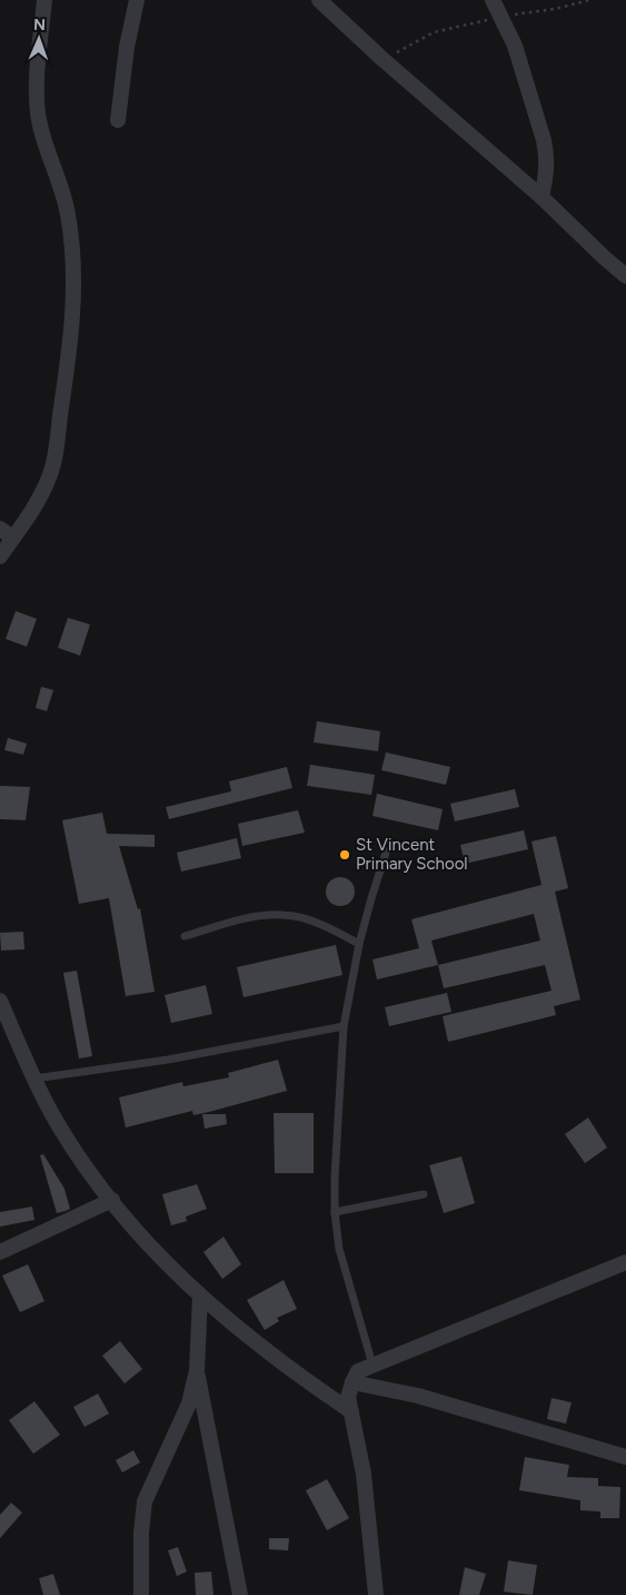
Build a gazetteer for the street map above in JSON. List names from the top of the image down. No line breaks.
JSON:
{"places":["St Vincent Primary School"],"north":"top"}
